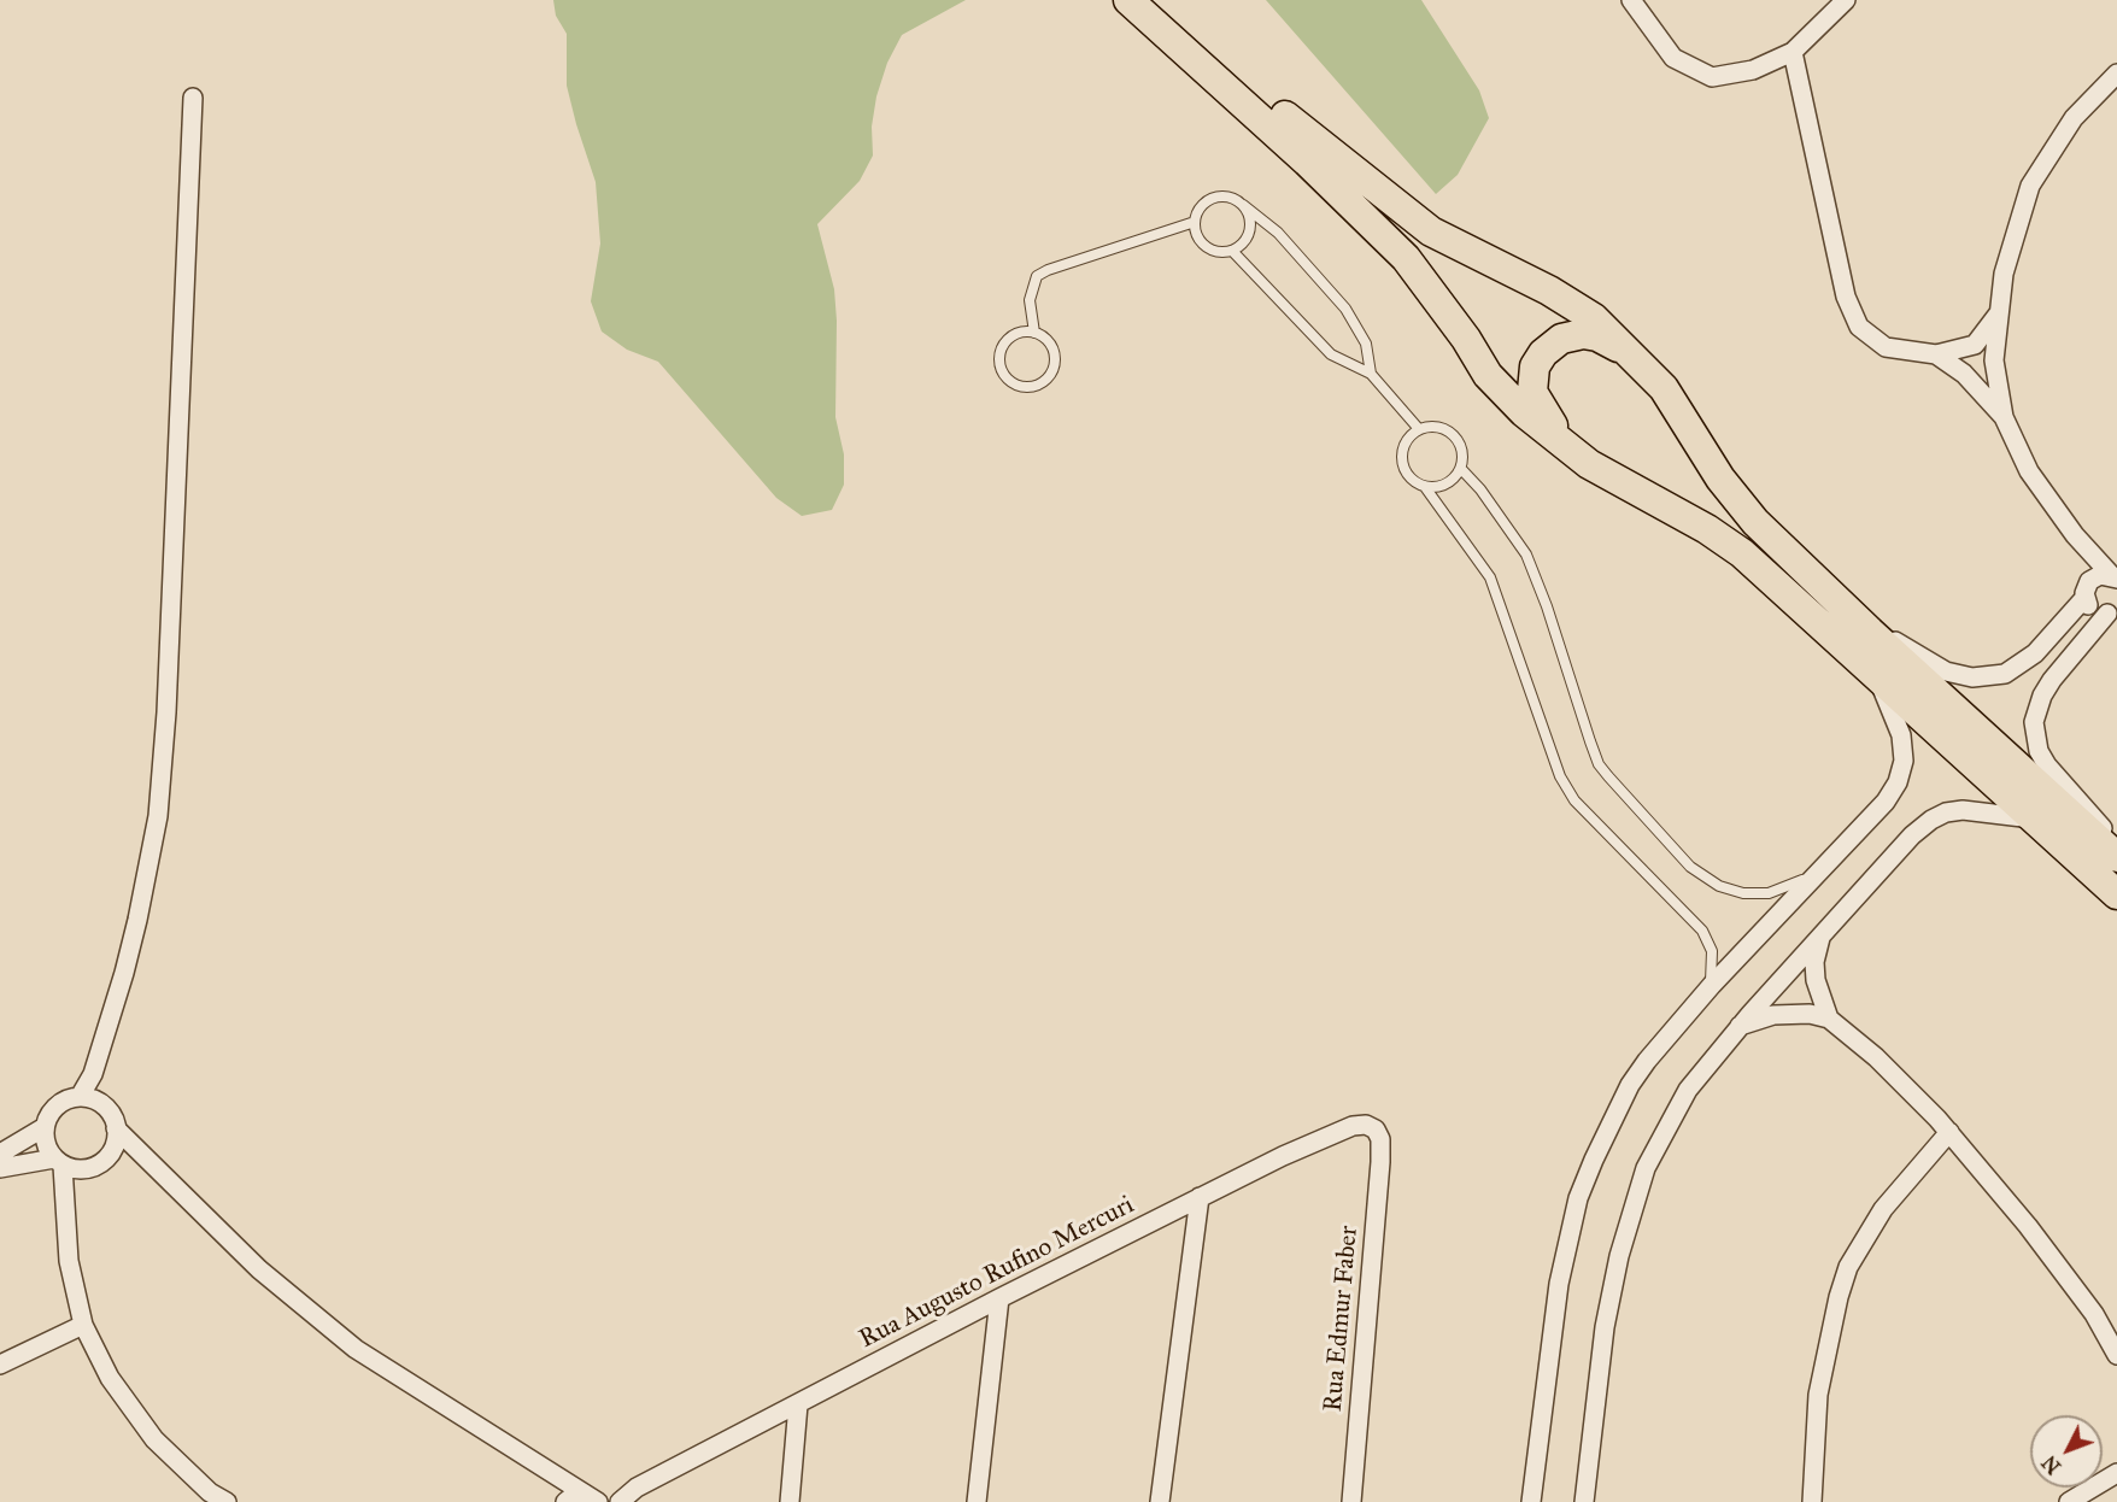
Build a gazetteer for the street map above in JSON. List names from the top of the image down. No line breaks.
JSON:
{"streets":{"street":["Rua Augusto Rufino Mercuri","Rua Edmur Faber"]},"crossings":[["Rua Augusto Rufino Mercuri","Rua Edmur Faber"]],"north":"bottom left"}
